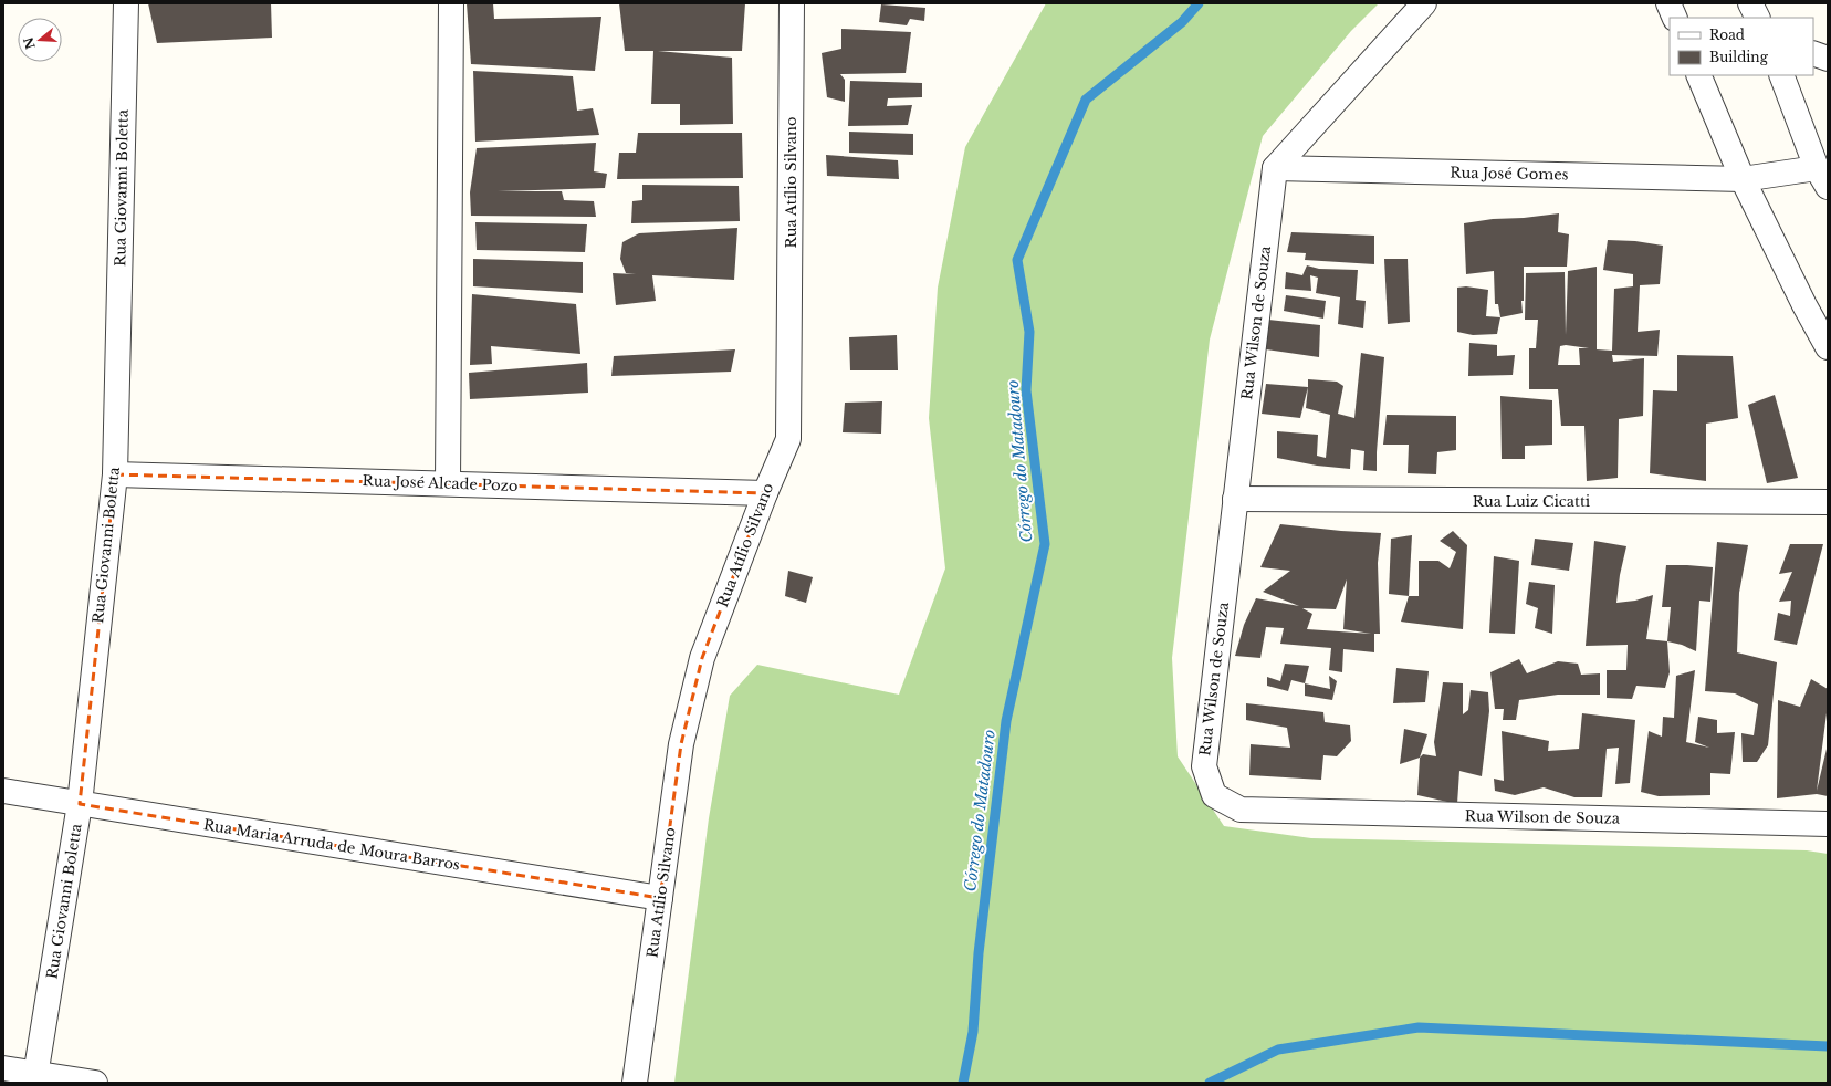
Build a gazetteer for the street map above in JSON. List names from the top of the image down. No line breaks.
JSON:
{"streets":{"street":["Rua José Gomes","Rua Atílio Silvano","Rua Giovanni Boletta","Rua Wilson de Souza","Rua José Alcade Pozo","Rua Luiz Cicatti","Rua Maria Arruda de Moura Barros"]},"crossings":[["Rua José Gomes","Rua Wilson de Souza"],["Rua Atílio Silvano","Rua José Alcade Pozo"],["Rua Atílio Silvano","Rua Maria Arruda de Moura Barros"],["Rua Giovanni Boletta","Rua José Alcade Pozo"],["Rua Giovanni Boletta","Rua Maria Arruda de Moura Barros"],["Rua Wilson de Souza","Rua Luiz Cicatti"]],"water":["Córrego do Matadouro"],"legend":["Road","Building"],"north":"left"}
